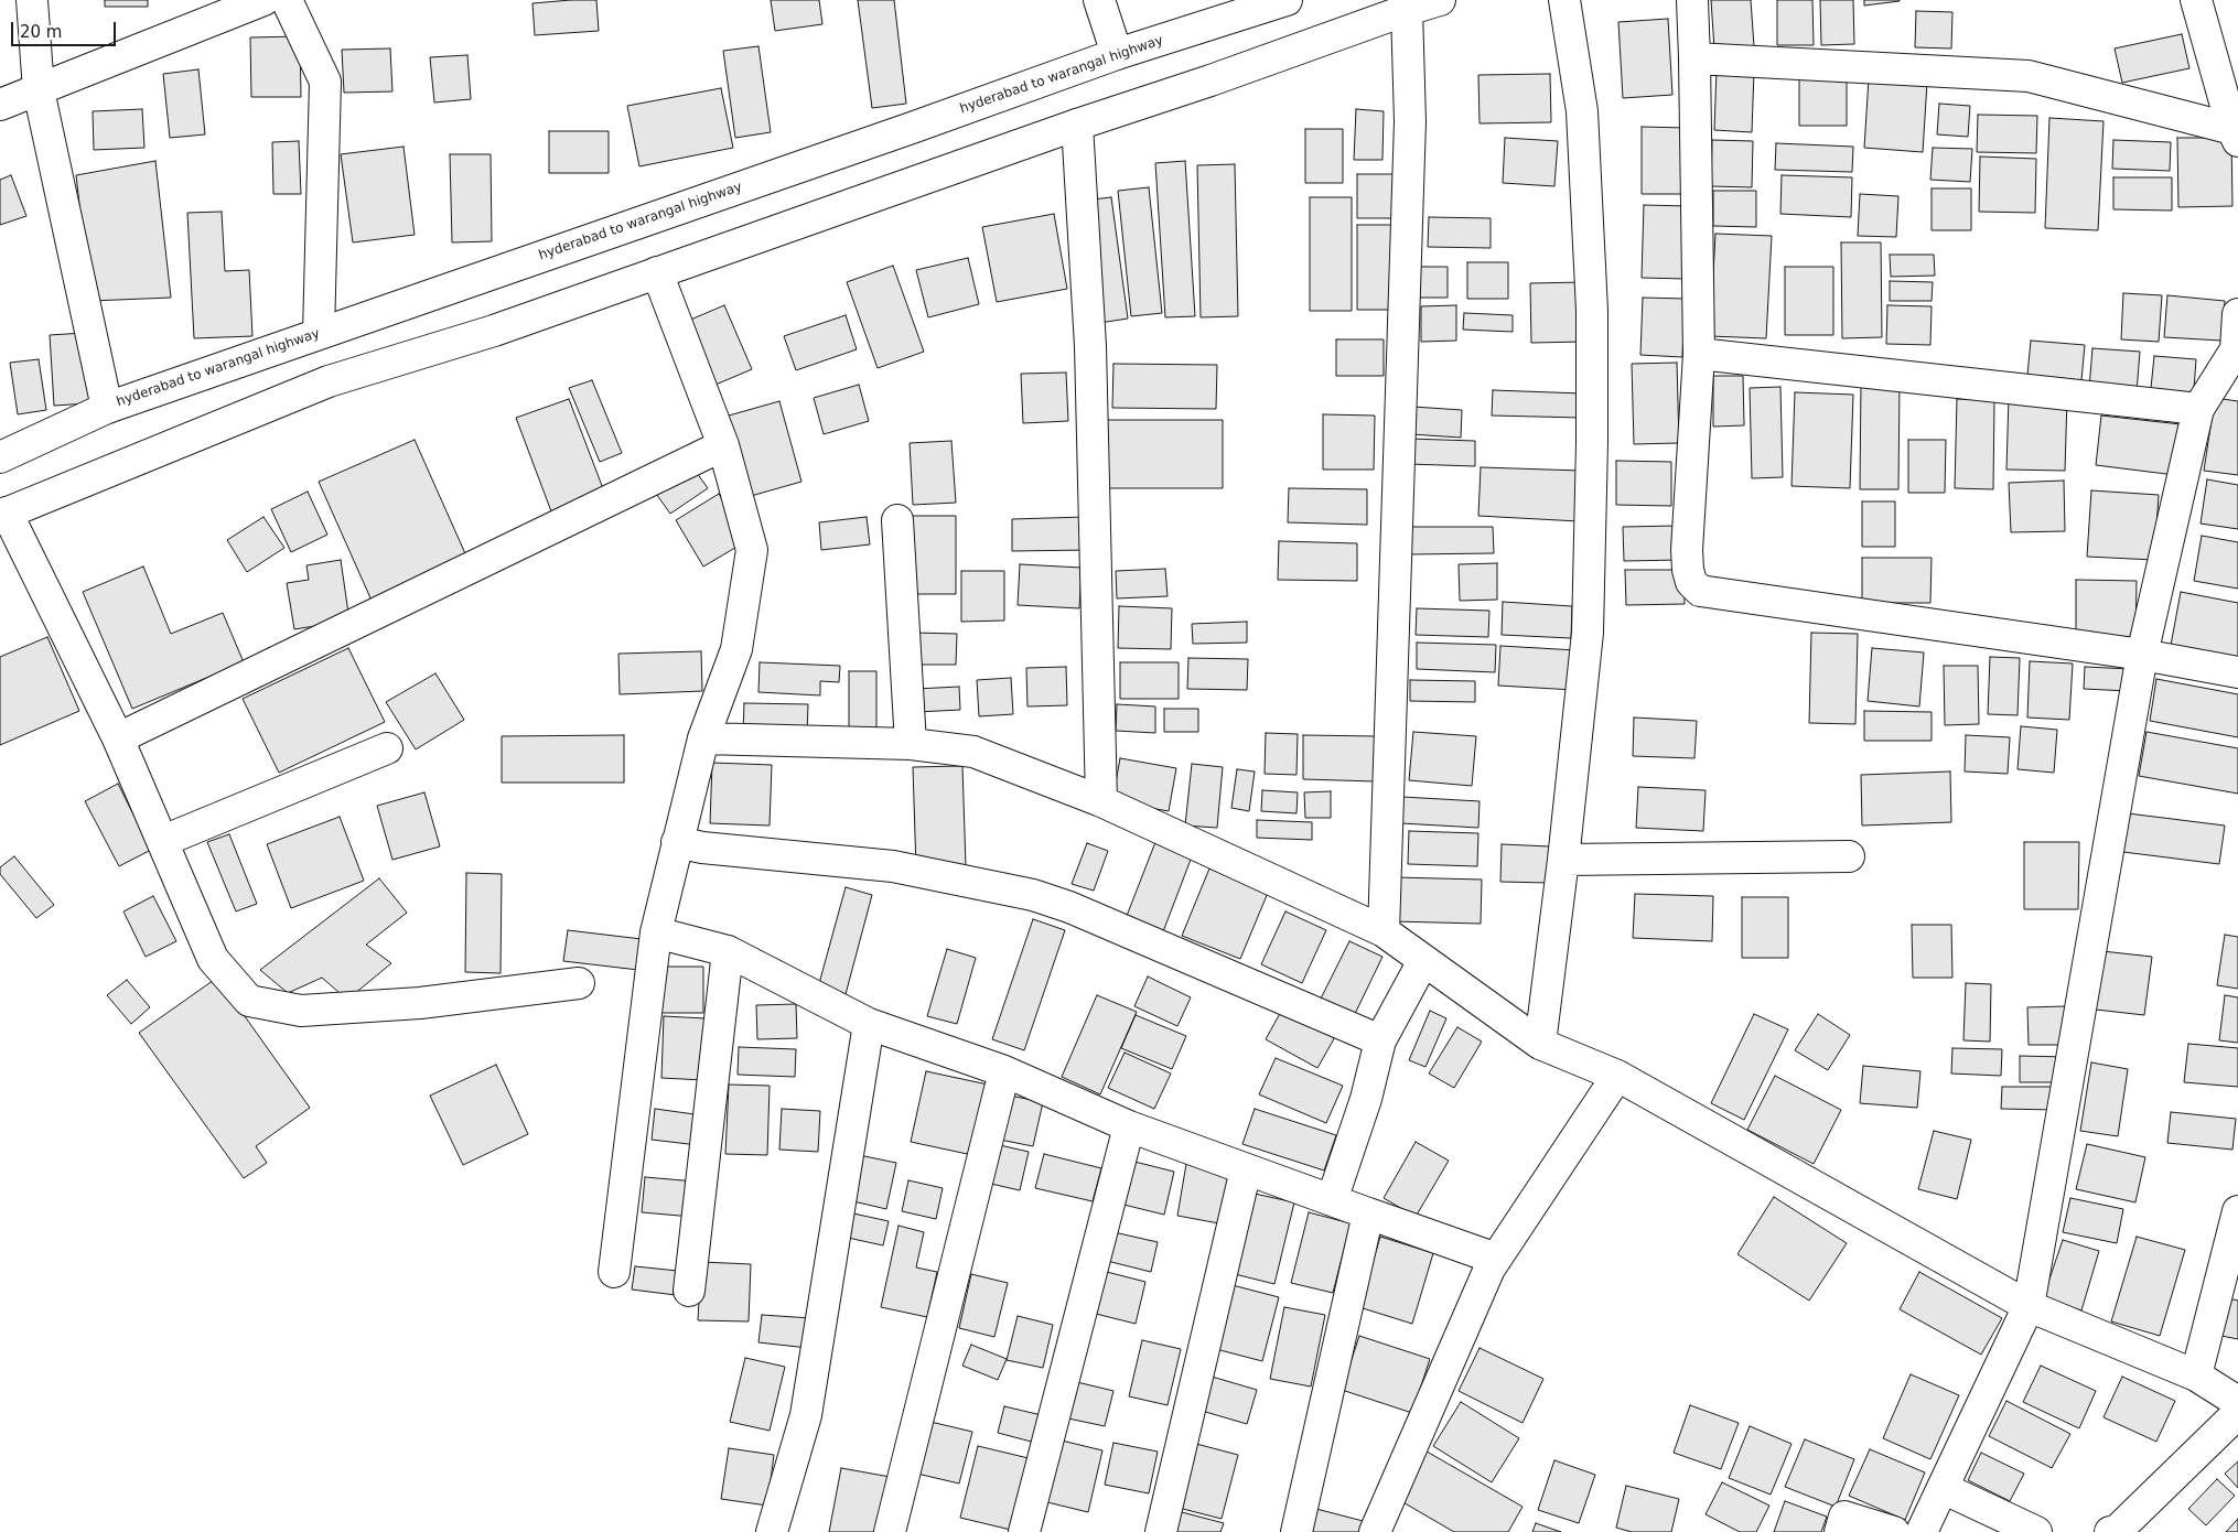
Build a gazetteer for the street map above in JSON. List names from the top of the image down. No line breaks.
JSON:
{"streets":{"street":["hyderabad to warangal highway"]},"scale_bar":"20 m"}
